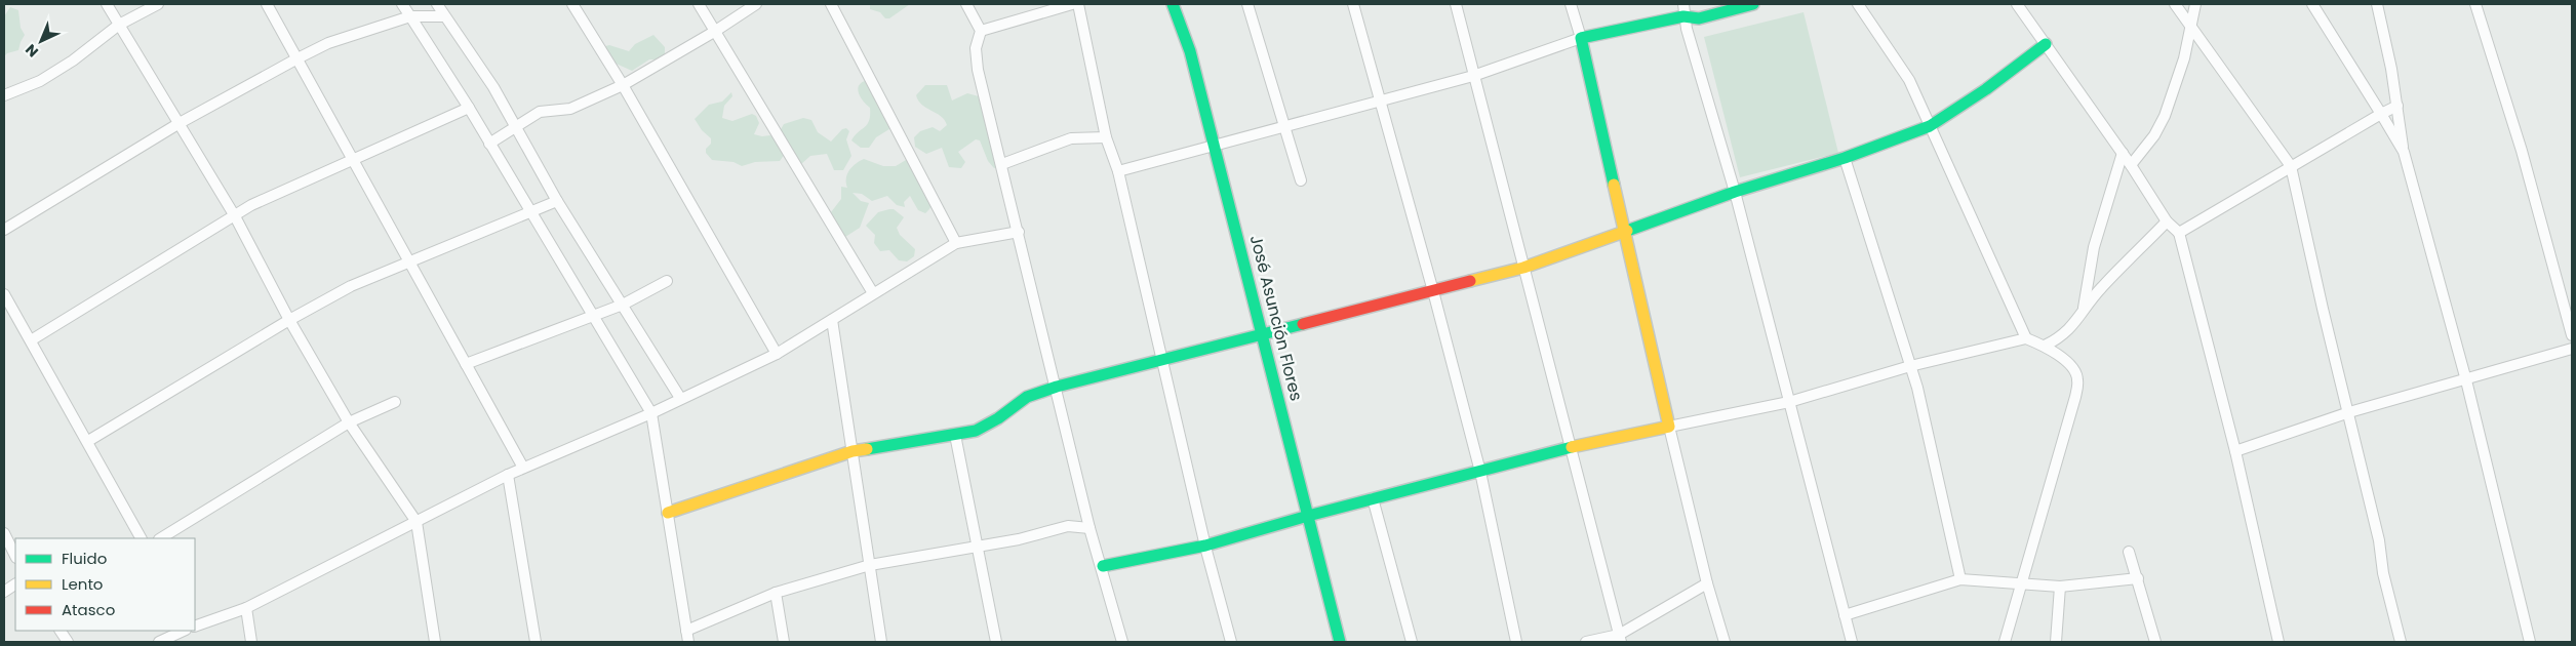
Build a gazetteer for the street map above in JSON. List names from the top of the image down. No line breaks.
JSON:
{"streets":{"street":["José Asunción Flores"]},"legend":["Fluido","Lento","Atasco"],"north":"bottom left"}
